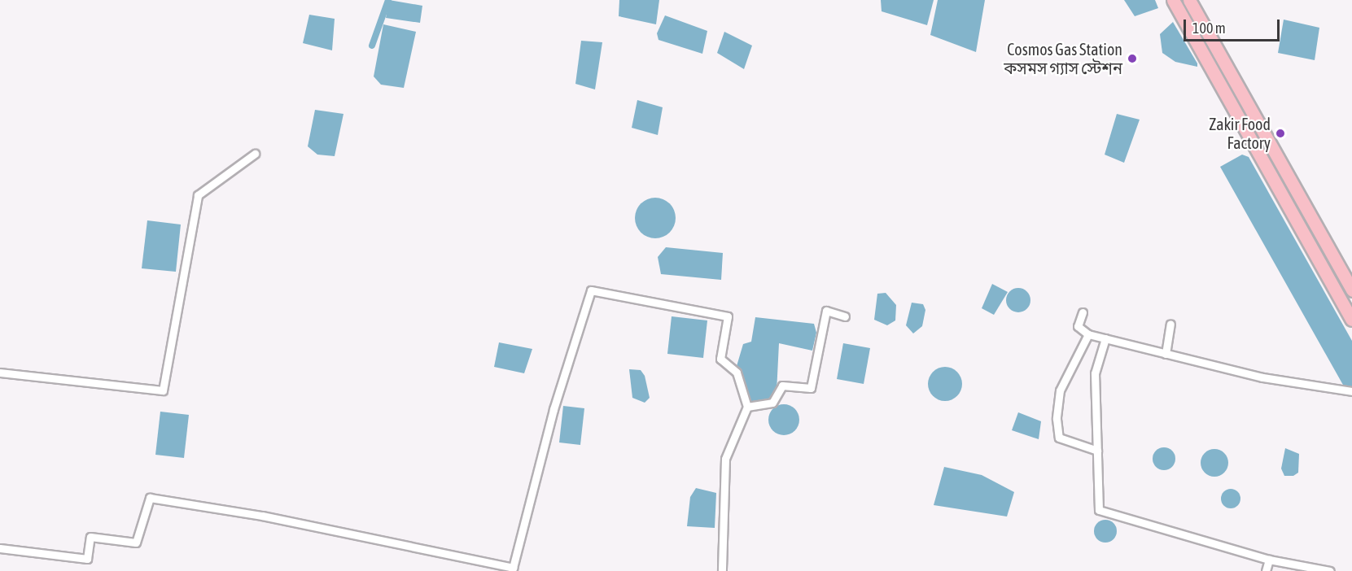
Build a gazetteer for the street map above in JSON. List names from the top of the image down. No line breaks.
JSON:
{"places":["Cosmos Gas Station কসমস গ্যাস স্টেশন","Zakir Food Factory"],"scale_bar":"100 m"}
